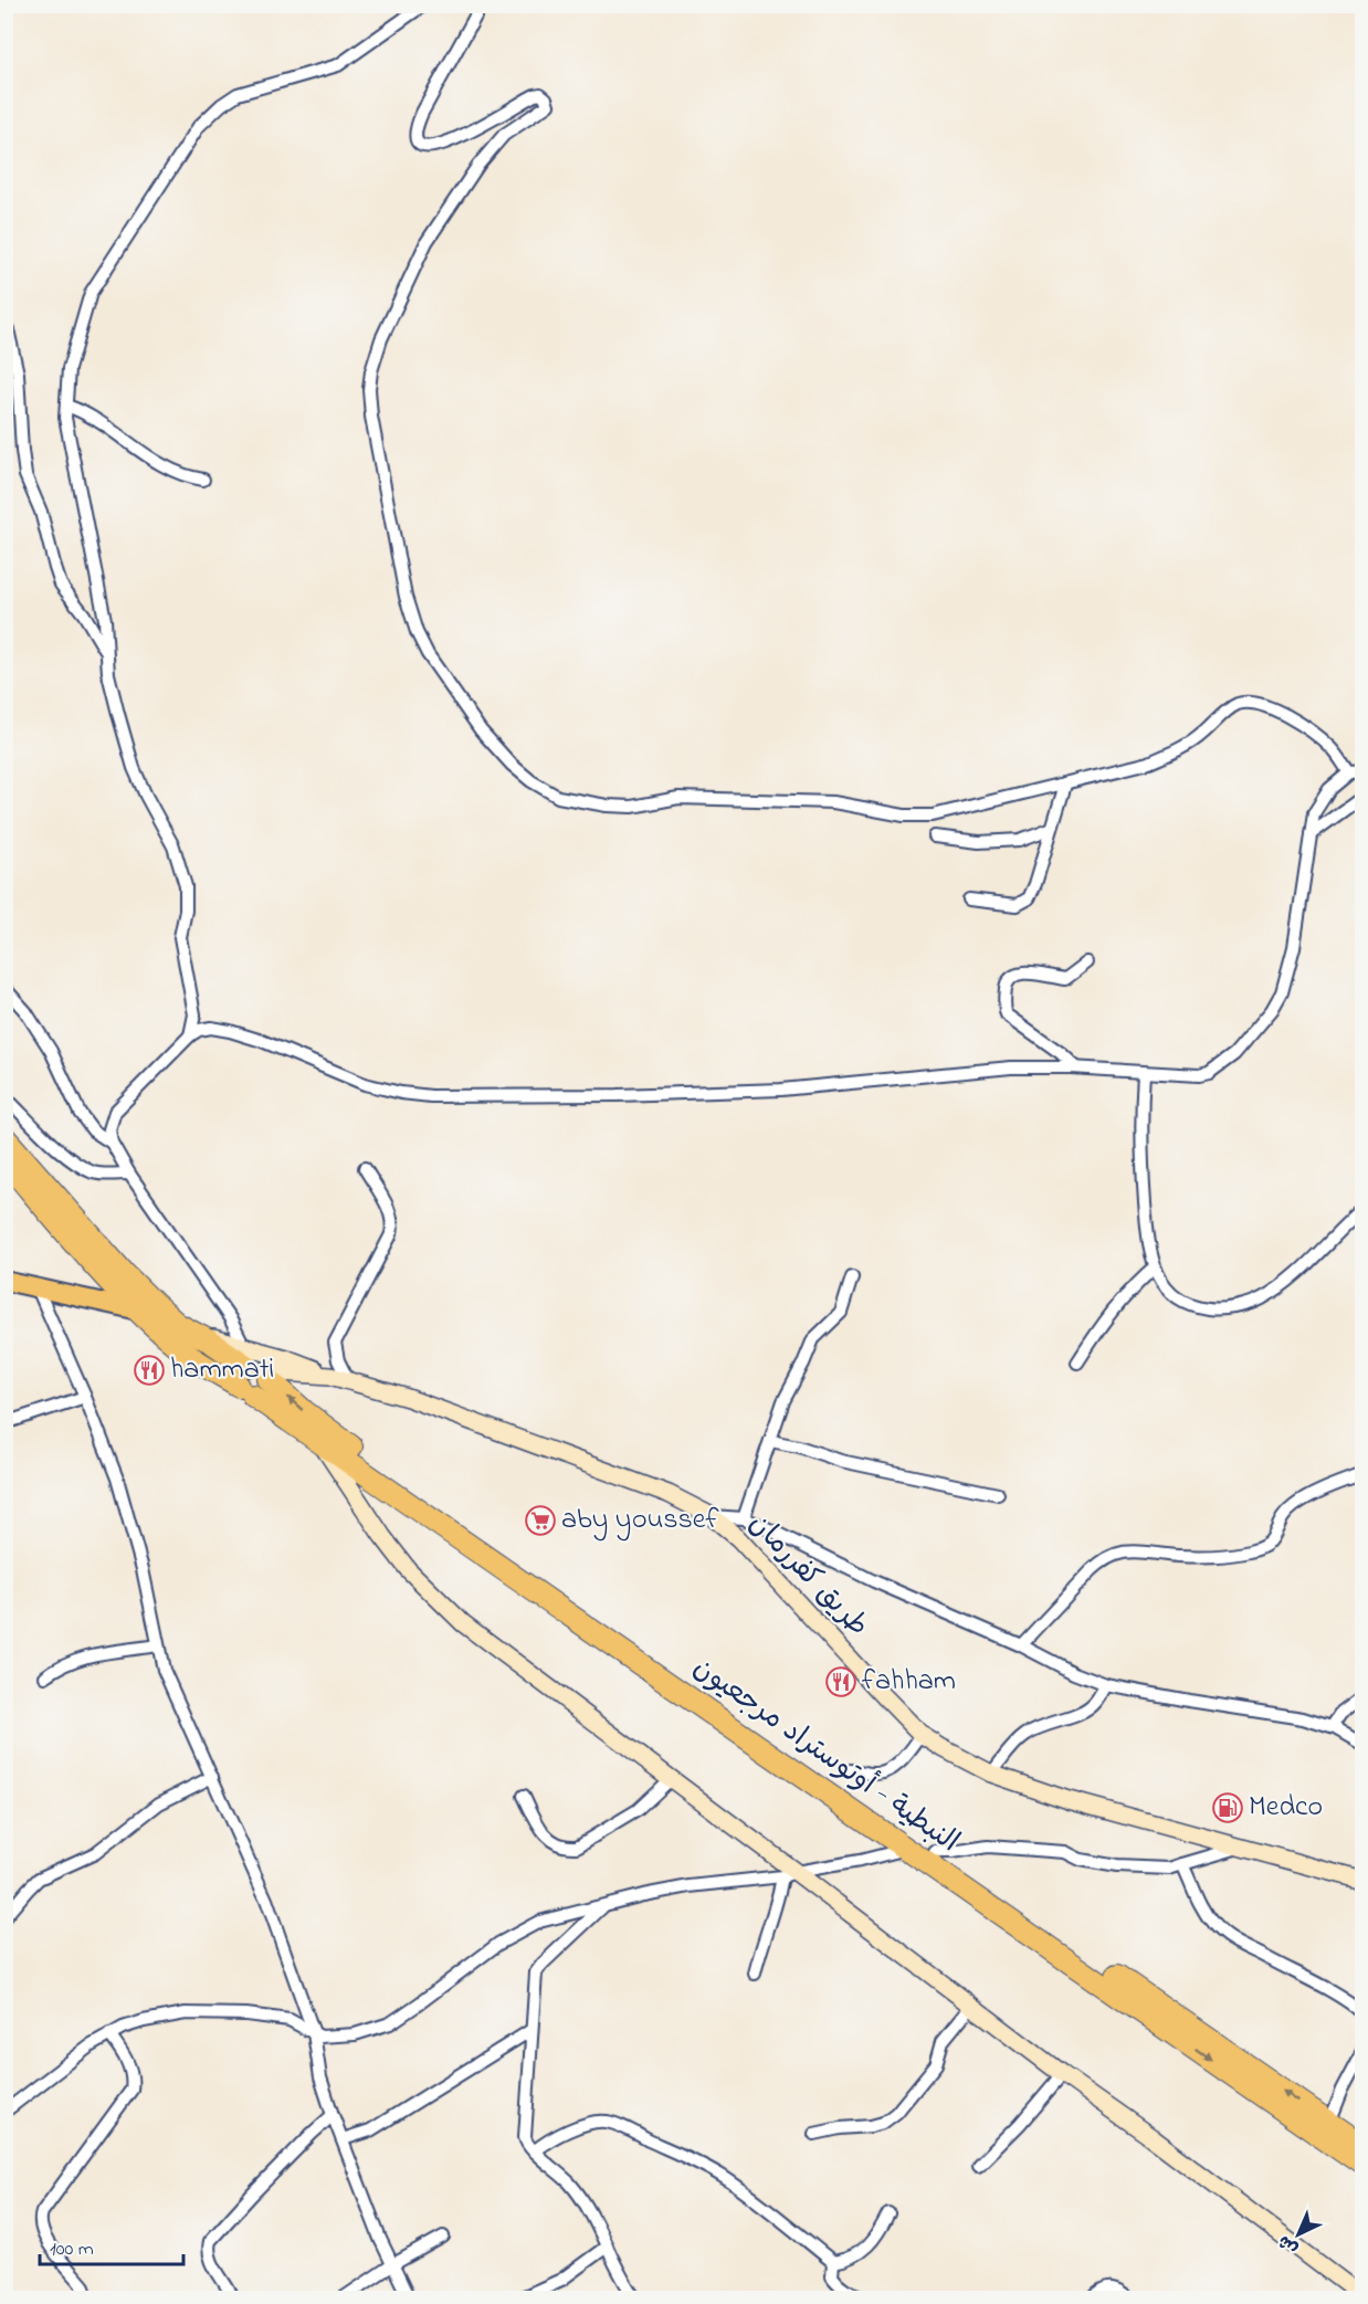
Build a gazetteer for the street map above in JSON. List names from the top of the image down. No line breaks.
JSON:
{"streets":{"highway":["النبطية - أوتوستراد مرجعيون"],"street":["طريق كفررمان"]},"crossings":[["طريق كفررمان","النبطية - أوتوستراد مرجعيون"]],"places":{"restaurant":["hammati","fahham"],"supermarket":["aby youssef"],"fuel station":["Medco"]},"scale_bar":"100 m","north":"bottom left"}
